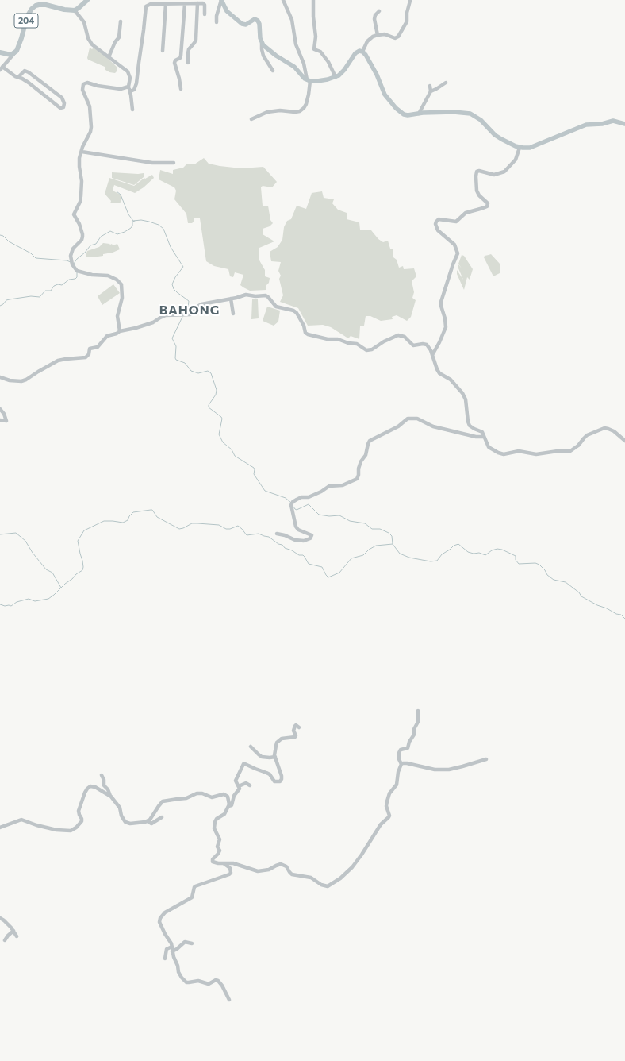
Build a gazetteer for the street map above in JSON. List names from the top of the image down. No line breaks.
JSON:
{"streets":{"highway":["204"]},"districts":["BAHONG"]}
